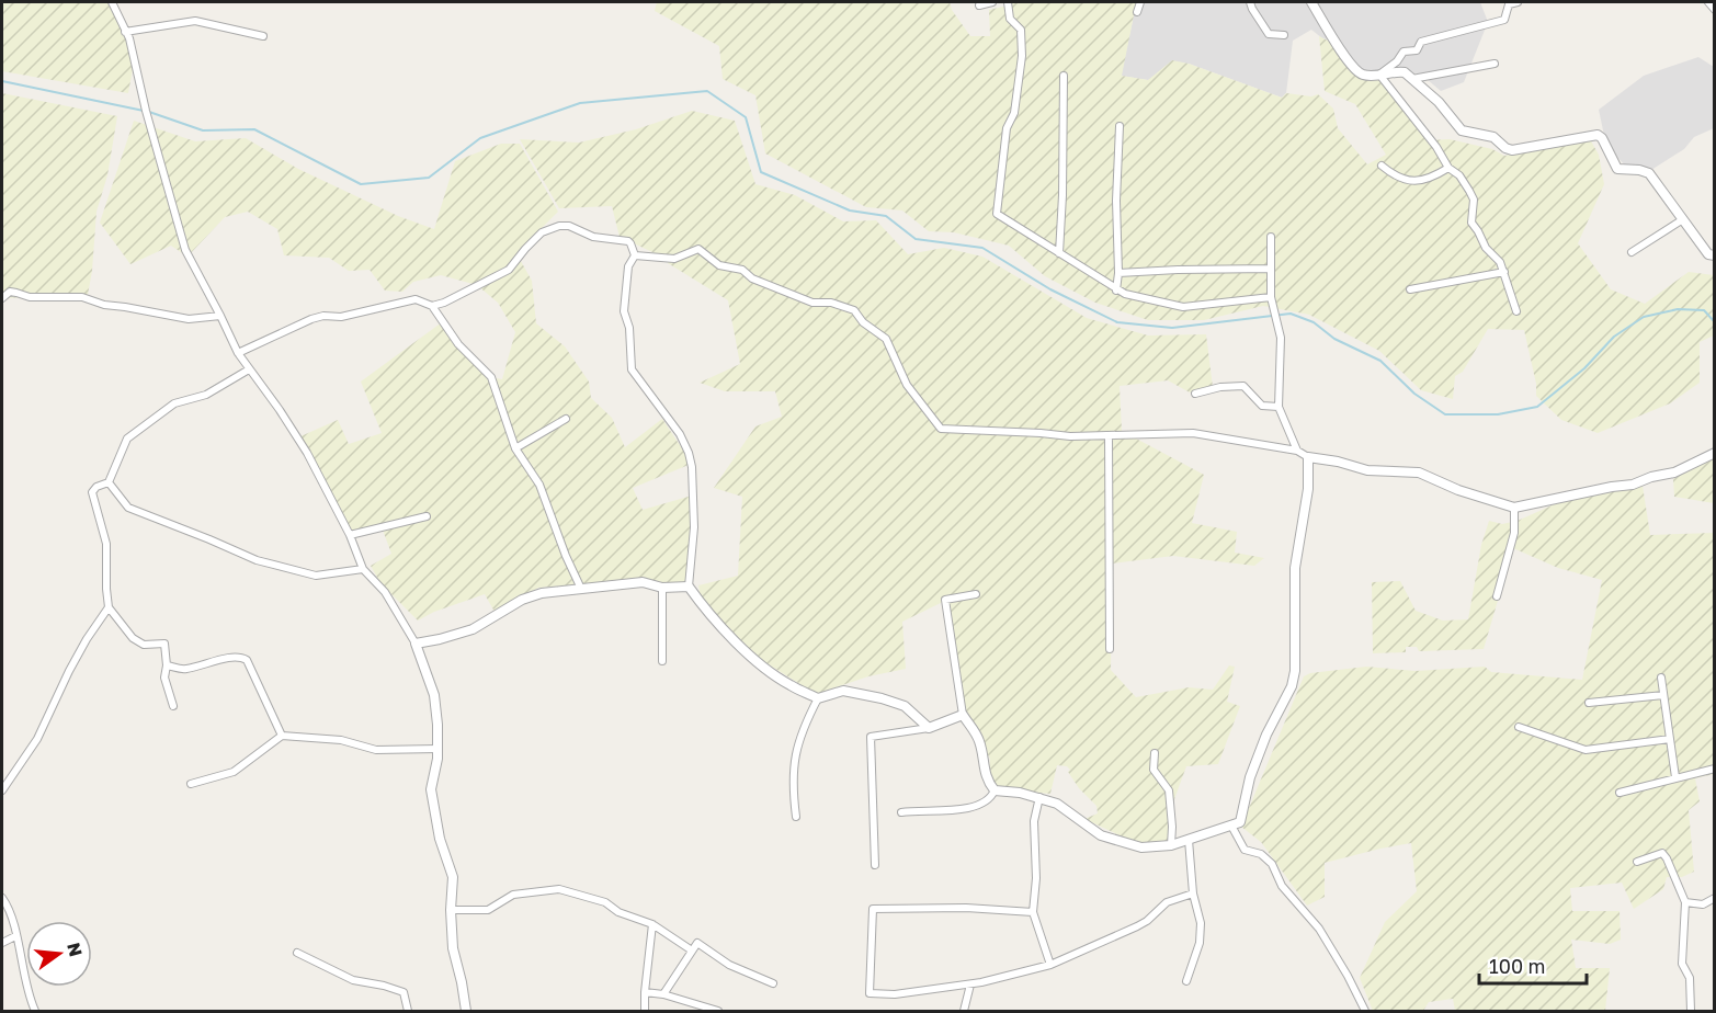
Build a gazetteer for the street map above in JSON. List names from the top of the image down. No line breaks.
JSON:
{"scale_bar":"100 m","north":"right"}
